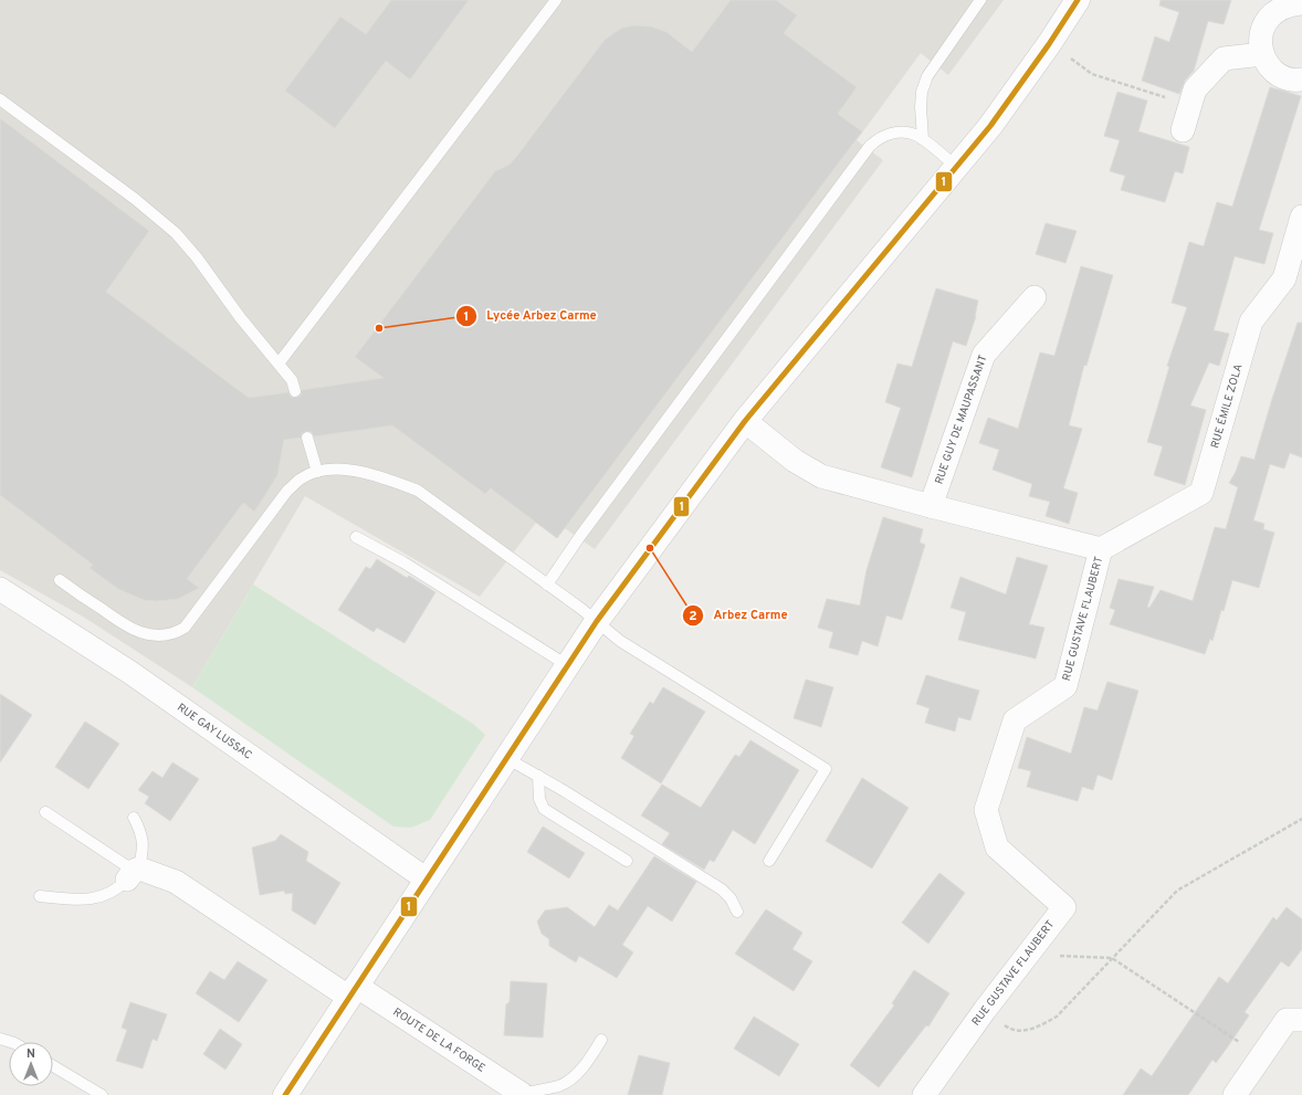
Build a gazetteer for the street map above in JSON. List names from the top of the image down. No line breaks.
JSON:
{"streets":{"street":["RUE ÉMILE ZOLA","RUE GUY DE MAUPASSANT","RUE GUSTAVE FLAUBERT","RUE GAY LUSSAC","ROUTE DE LA FORGE"]},"crossings":[["RUE ÉMILE ZOLA","RUE GUSTAVE FLAUBERT"],["RUE GUY DE MAUPASSANT","RUE GUSTAVE FLAUBERT"]],"places":["Lycée Arbez Carme","Arbez Carme"],"lines":["transit line 1"],"north":"top"}
